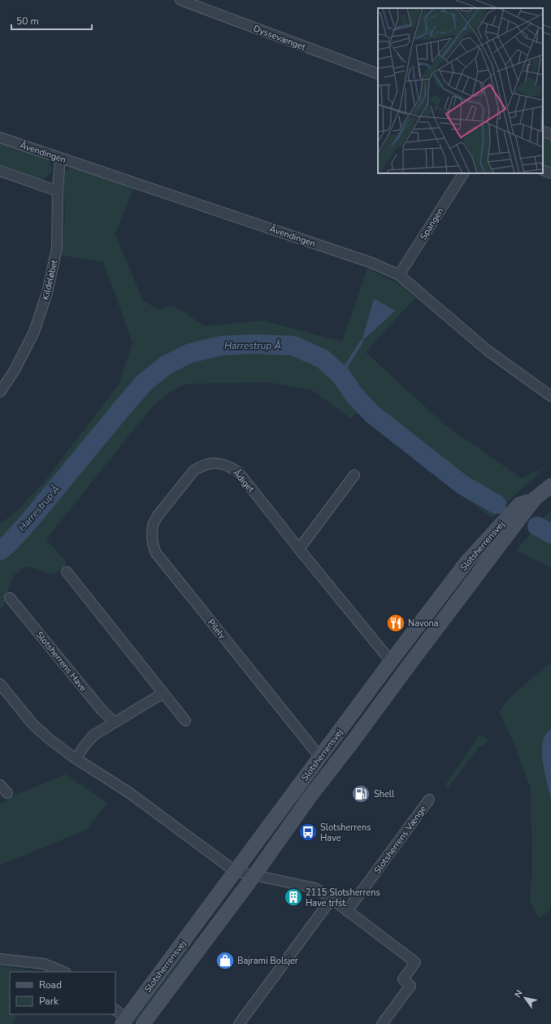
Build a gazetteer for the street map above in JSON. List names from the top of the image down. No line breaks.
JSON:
{"streets":{"street":["Dyssevænget","Åvendingen","Spangen","Kildeløbet","Ådiget","Slotsherrensvej","Pilely","Slotsherrens Have","Slotsherrens Vænge"]},"crossings":[["Åvendingen","Spangen"],["Åvendingen","Kildeløbet"],["Ådiget","Slotsherrensvej"],["Ådiget","Pilely"],["Slotsherrensvej","Pilely"]],"water":["Harrestrup Å"],"places":{"restaurant":["Navona"],"fuel station":["Shell"],"bus stop":["Slotsherrens Have"],"building":["2115 Slotsherrens Have trfst."],"shop":["Bajrami Bolsjer"]},"legend":["Road","Park"],"scale_bar":"50 m","north":"top left"}
